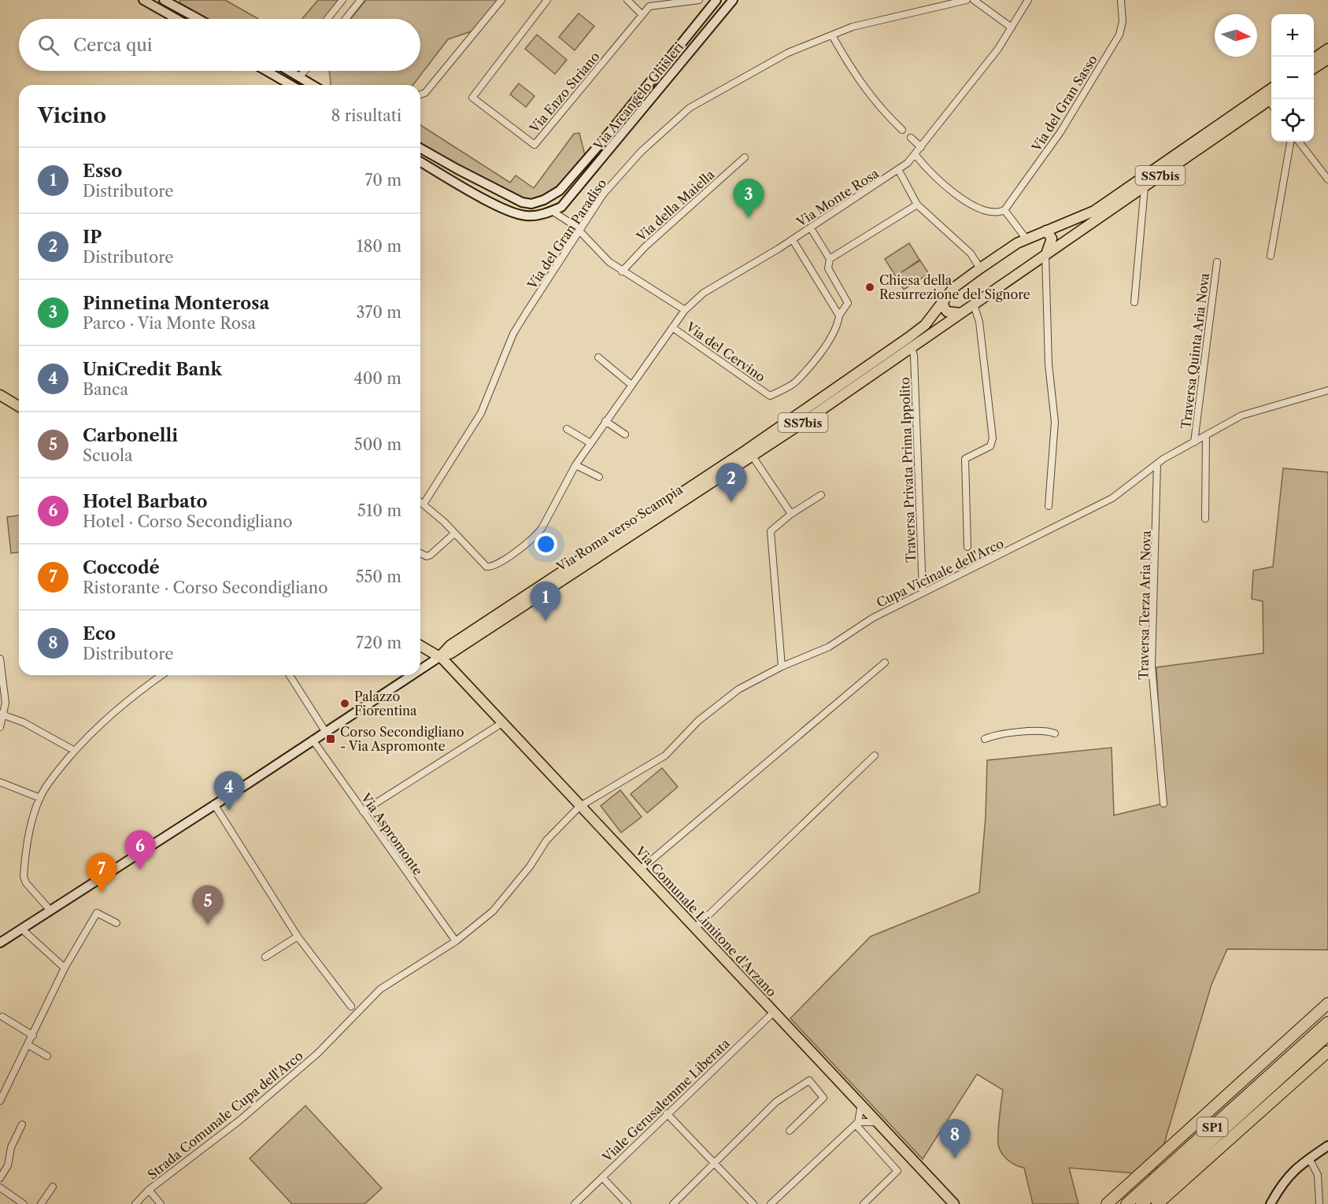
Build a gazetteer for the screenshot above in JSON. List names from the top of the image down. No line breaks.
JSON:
{"streets":{"highway":["SP1"],"main road":["SS7bis","Via Roma verso Scampia","Via Comunale Limitone d'Arzano"],"street":["Via Enzo Striano","Via Arcangelo Ghisleri","Via del Gran Sasso","Via Monte Rosa","Via della Maiella","Via del Gran Paradiso","Traversa Quinta Aria Nova","Via del Cervino","Traversa Privata Prima Ippolito","Cupa Vicinale dell'Arco","Traversa Terza Aria Nova","Via Aspromonte","Viale Gerusalemme Liberata","Strada Comunale Cupa dell'Arco"]},"crossings":[["Via Arcangelo Ghisleri","Via del Cervino"],["Via Monte Rosa","Via del Gran Paradiso"],["Via Monte Rosa","Via del Cervino"],["Via della Maiella","Via del Cervino"],["Via del Gran Paradiso","Via del Cervino"],["Traversa Quinta Aria Nova","Cupa Vicinale dell'Arco"],["Traversa Privata Prima Ippolito","Via Roma verso Scampia"],["Traversa Privata Prima Ippolito","Cupa Vicinale dell'Arco"],["Via Roma verso Scampia","Via Comunale Limitone d'Arzano"],["Cupa Vicinale dell'Arco","Traversa Terza Aria Nova"],["Cupa Vicinale dell'Arco","Via Comunale Limitone d'Arzano"],["Cupa Vicinale dell'Arco","Strada Comunale Cupa dell'Arco"],["Via Aspromonte","Strada Comunale Cupa dell'Arco"],["Via Comunale Limitone d'Arzano","Viale Gerusalemme Liberata"],["Via Comunale Limitone d'Arzano","Strada Comunale Cupa dell'Arco"]],"places":{"other":["Chiesa della Resurrezione del Signore","Palazzo Fiorentina"],"transit":["Corso Secondigliano - Via Aspromonte"]},"north":"right","page":{"map_buttons":["+","−"],"search":"Cerca qui","heading":["Vicino","8 risultati"],"list":[{"mark":"1","name":"Esso","note":"Distributore","value":"70 m"},{"mark":"2","name":"IP","note":"Distributore","value":"180 m"},{"mark":"3","name":"Pinnetina Monterosa","note":"Parco · Via Monte Rosa","value":"370 m"},{"mark":"4","name":"UniCredit Bank","note":"Banca","value":"400 m"},{"mark":"5","name":"Carbonelli","note":"Scuola","value":"500 m"},{"mark":"6","name":"Hotel Barbato","note":"Hotel · Corso Secondigliano","value":"510 m"},{"mark":"7","name":"Coccodé","note":"Ristorante · Corso Secondigliano","value":"550 m"},{"mark":"8","name":"Eco","note":"Distributore","value":"720 m"}],"pins":["3","2","1","4","6","7","5","8"]}}
